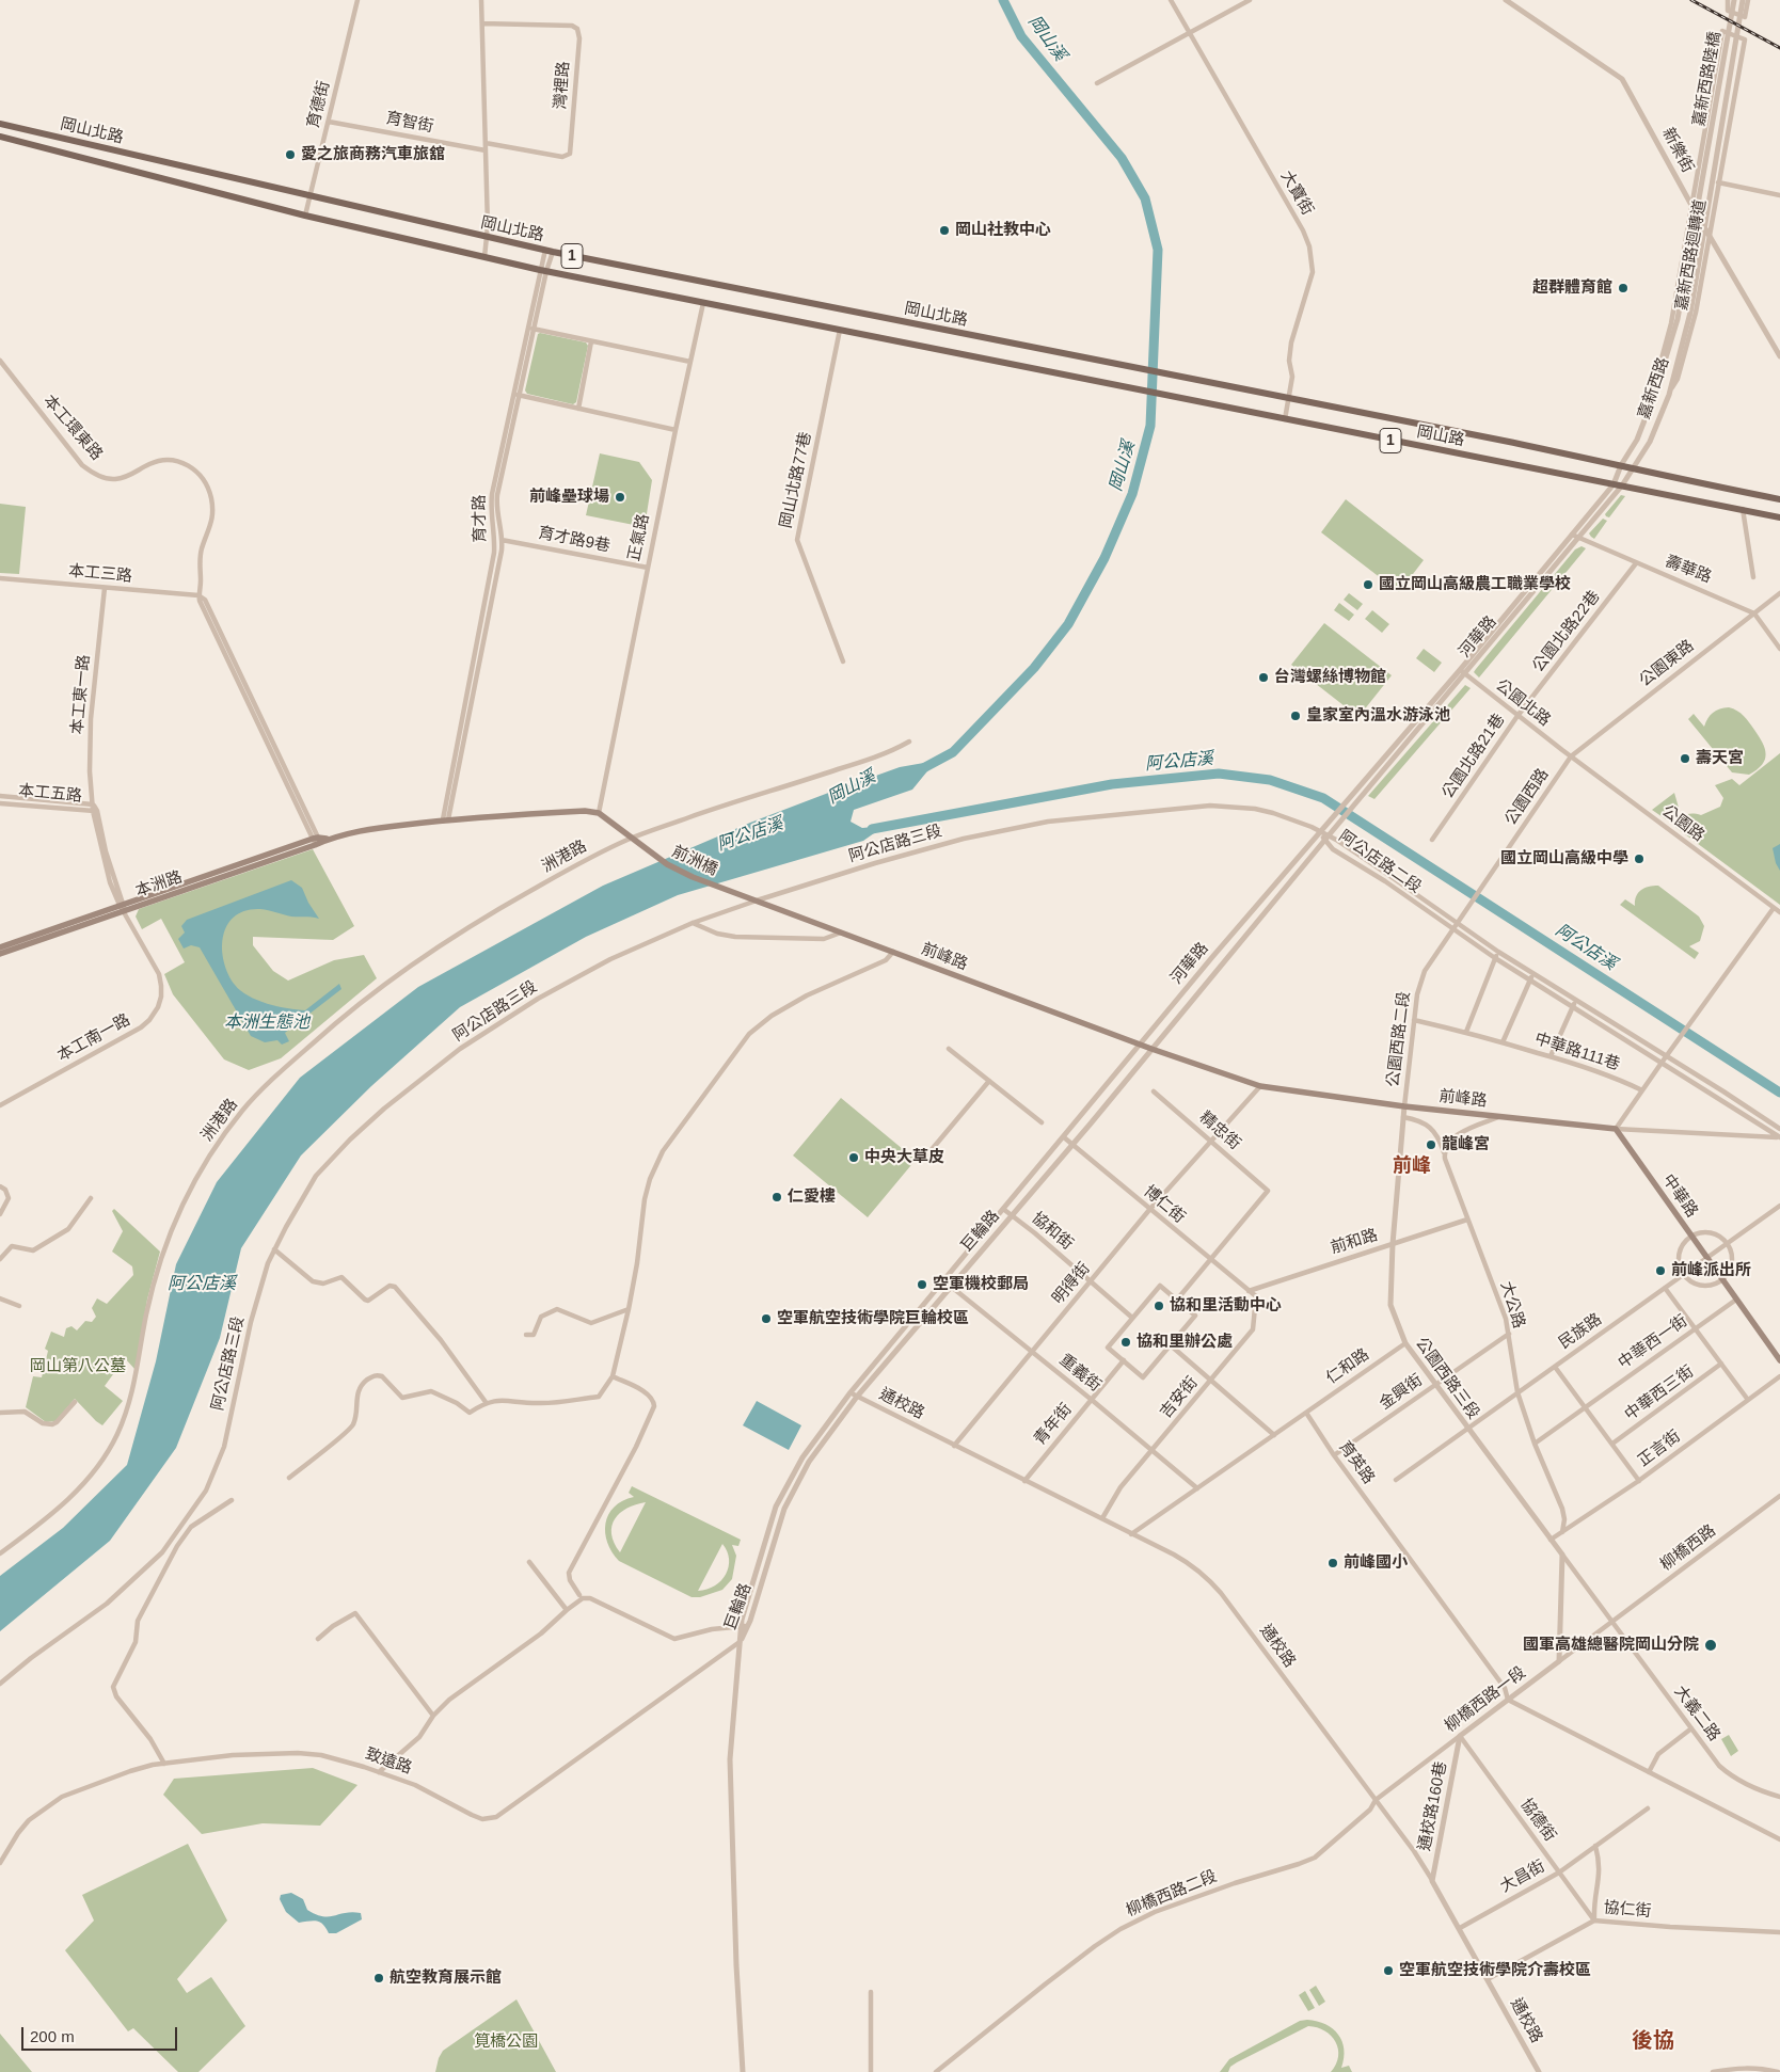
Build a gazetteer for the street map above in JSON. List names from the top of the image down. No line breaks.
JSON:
{"streets":{"main road":["岡山北路","1","岡山路","前洲橋","本洲路","前峰路","中華路"],"street":["嘉新西路陸橋","灣裡路","育德街","育智街","新樂街","大寶街","嘉新西路迴轉道","嘉新西路","本工環東路","岡山北路77巷","育才路","正氣路","育才路9巷","壽華路","本工三路","公園北路22巷","河華路","公園東路","本工東一路","公園北路","公園北路21巷","本工五路","公園西路","公園路","阿公店路三段","洲港路","阿公店路二段","本工南一路","公園西路二段","中華路111巷","精忠街","博仁街","巨輪路","協和街","前和路","明得街","大公路","民族路","中華西一街","仁和路","重義街","公園西路三段","金興街","中華西三街","吉安街","通校路","青年街","正言街","育英路","柳橋西路","柳橋西路一段","大義二路","致遠路","通校路160巷","協德街","大昌街","柳橋西路二段","協仁街"]},"crossings":[["嘉新西路陸橋","嘉新西路"],["育德街","育智街"],["育德街","岡山北路"],["岡山北路","岡山路"],["岡山北路","岡山北路77巷"],["岡山北路","育才路"],["岡山北路","正氣路"],["新樂街","嘉新西路迴轉道"],["大寶街","岡山路"],["嘉新西路迴轉道","嘉新西路"],["1","嘉新西路"],["1","岡山路"],["1","河華路"],["嘉新西路","岡山路"],["嘉新西路","河華路"],["本工環東路","本工三路"],["岡山路","河華路"],["育才路","育才路9巷"],["育才路","本洲路"],["正氣路","育才路9巷"],["正氣路","本洲路"],["壽華路","公園北路22巷"],["壽華路","河華路"],["壽華路","公園東路"],["本工三路","本工東一路"],["公園北路22巷","公園北路"],["公園北路22巷","公園北路21巷"],["河華路","公園北路"],["河華路","阿公店路三段"],["河華路","阿公店路二段"],["河華路","前峰路"],["河華路","巨輪路"],["公園東路","公園北路"],["公園東路","公園西路"],["公園東路","公園路"],["本工東一路","本工五路"],["本工東一路","本洲路"],["本工東一路","本工南一路"],["公園北路","公園北路21巷"],["公園北路","公園西路"],["公園北路","公園路"],["公園西路","公園路"],["公園西路","阿公店路二段"],["公園西路","公園西路二段"],["阿公店路三段","阿公店路二段"],["阿公店路三段","前峰路"],["洲港路","前洲橋"],["前洲橋","前峰路"],["阿公店路二段","前峰路"],["阿公店路二段","公園西路二段"],["本洲路","本工南一路"],["前峰路","公園西路二段"],["前峰路","中華路"],["前峰路","巨輪路"],["前峰路","明得街"],["前峰路","公園西路三段"],["公園西路二段","中華路111巷"],["公園西路二段","公園西路三段"],["精忠街","博仁街"],["精忠街","明得街"],["中華路","民族路"],["中華路","中華西一街"],["博仁街","巨輪路"],["博仁街","前和路"],["博仁街","明得街"],["博仁街","吉安街"],["巨輪路","協和街"],["巨輪路","重義街"],["巨輪路","通校路"],["巨輪路","致遠路"],["協和街","明得街"],["前和路","大公路"],["前和路","公園西路三段"],["前和路","吉安街"],["明得街","重義街"],["明得街","通校路"],["大公路","民族路"],["大公路","中華西一街"],["大公路","公園西路三段"],["大公路","金興街"],["大公路","正言街"],["民族路","公園西路三段"],["仁和路","公園西路三段"],["仁和路","育英路"],["重義街","吉安街"],["重義街","青年街"],["公園西路三段","金興街"],["公園西路三段","正言街"],["公園西路三段","柳橋西路"],["公園西路三段","柳橋西路一段"],["公園西路三段","大義二路"],["金興街","育英路"],["吉安街","通校路"],["通校路","青年街"],["通校路","柳橋西路一段"],["通校路","通校路160巷"],["通校路","大昌街"],["通校路","柳橋西路二段"],["通校路","協仁街"],["育英路","柳橋西路一段"],["柳橋西路","柳橋西路一段"],["柳橋西路","大義二路"],["柳橋西路一段","大義二路"],["柳橋西路一段","通校路160巷"],["柳橋西路一段","協德街"],["柳橋西路一段","柳橋西路二段"],["通校路160巷","協德街"],["協德街","大昌街"],["協德街","協仁街"]],"districts":["前峰","後協"],"water":["岡山溪","阿公店溪","本洲生態池"],"parks":["岡山第八公墓","筧橋公園"],"places":["愛之旅商務汽車旅舘","岡山社教中心","超群體育館","前峰壘球場","國立岡山高級農工職業學校","台灣螺絲博物館","皇家室內溫水游泳池","壽天宮","國立岡山高級中學","龍峰宮","中央大草皮","仁愛樓","前峰派出所","空軍機校郵局","協和里活動中心","空軍航空技術學院巨輪校區","協和里辦公處","前峰國小","國軍高雄總醫院岡山分院","空軍航空技術學院介壽校區","航空教育展示館"],"scale_bar":"200 m"}
